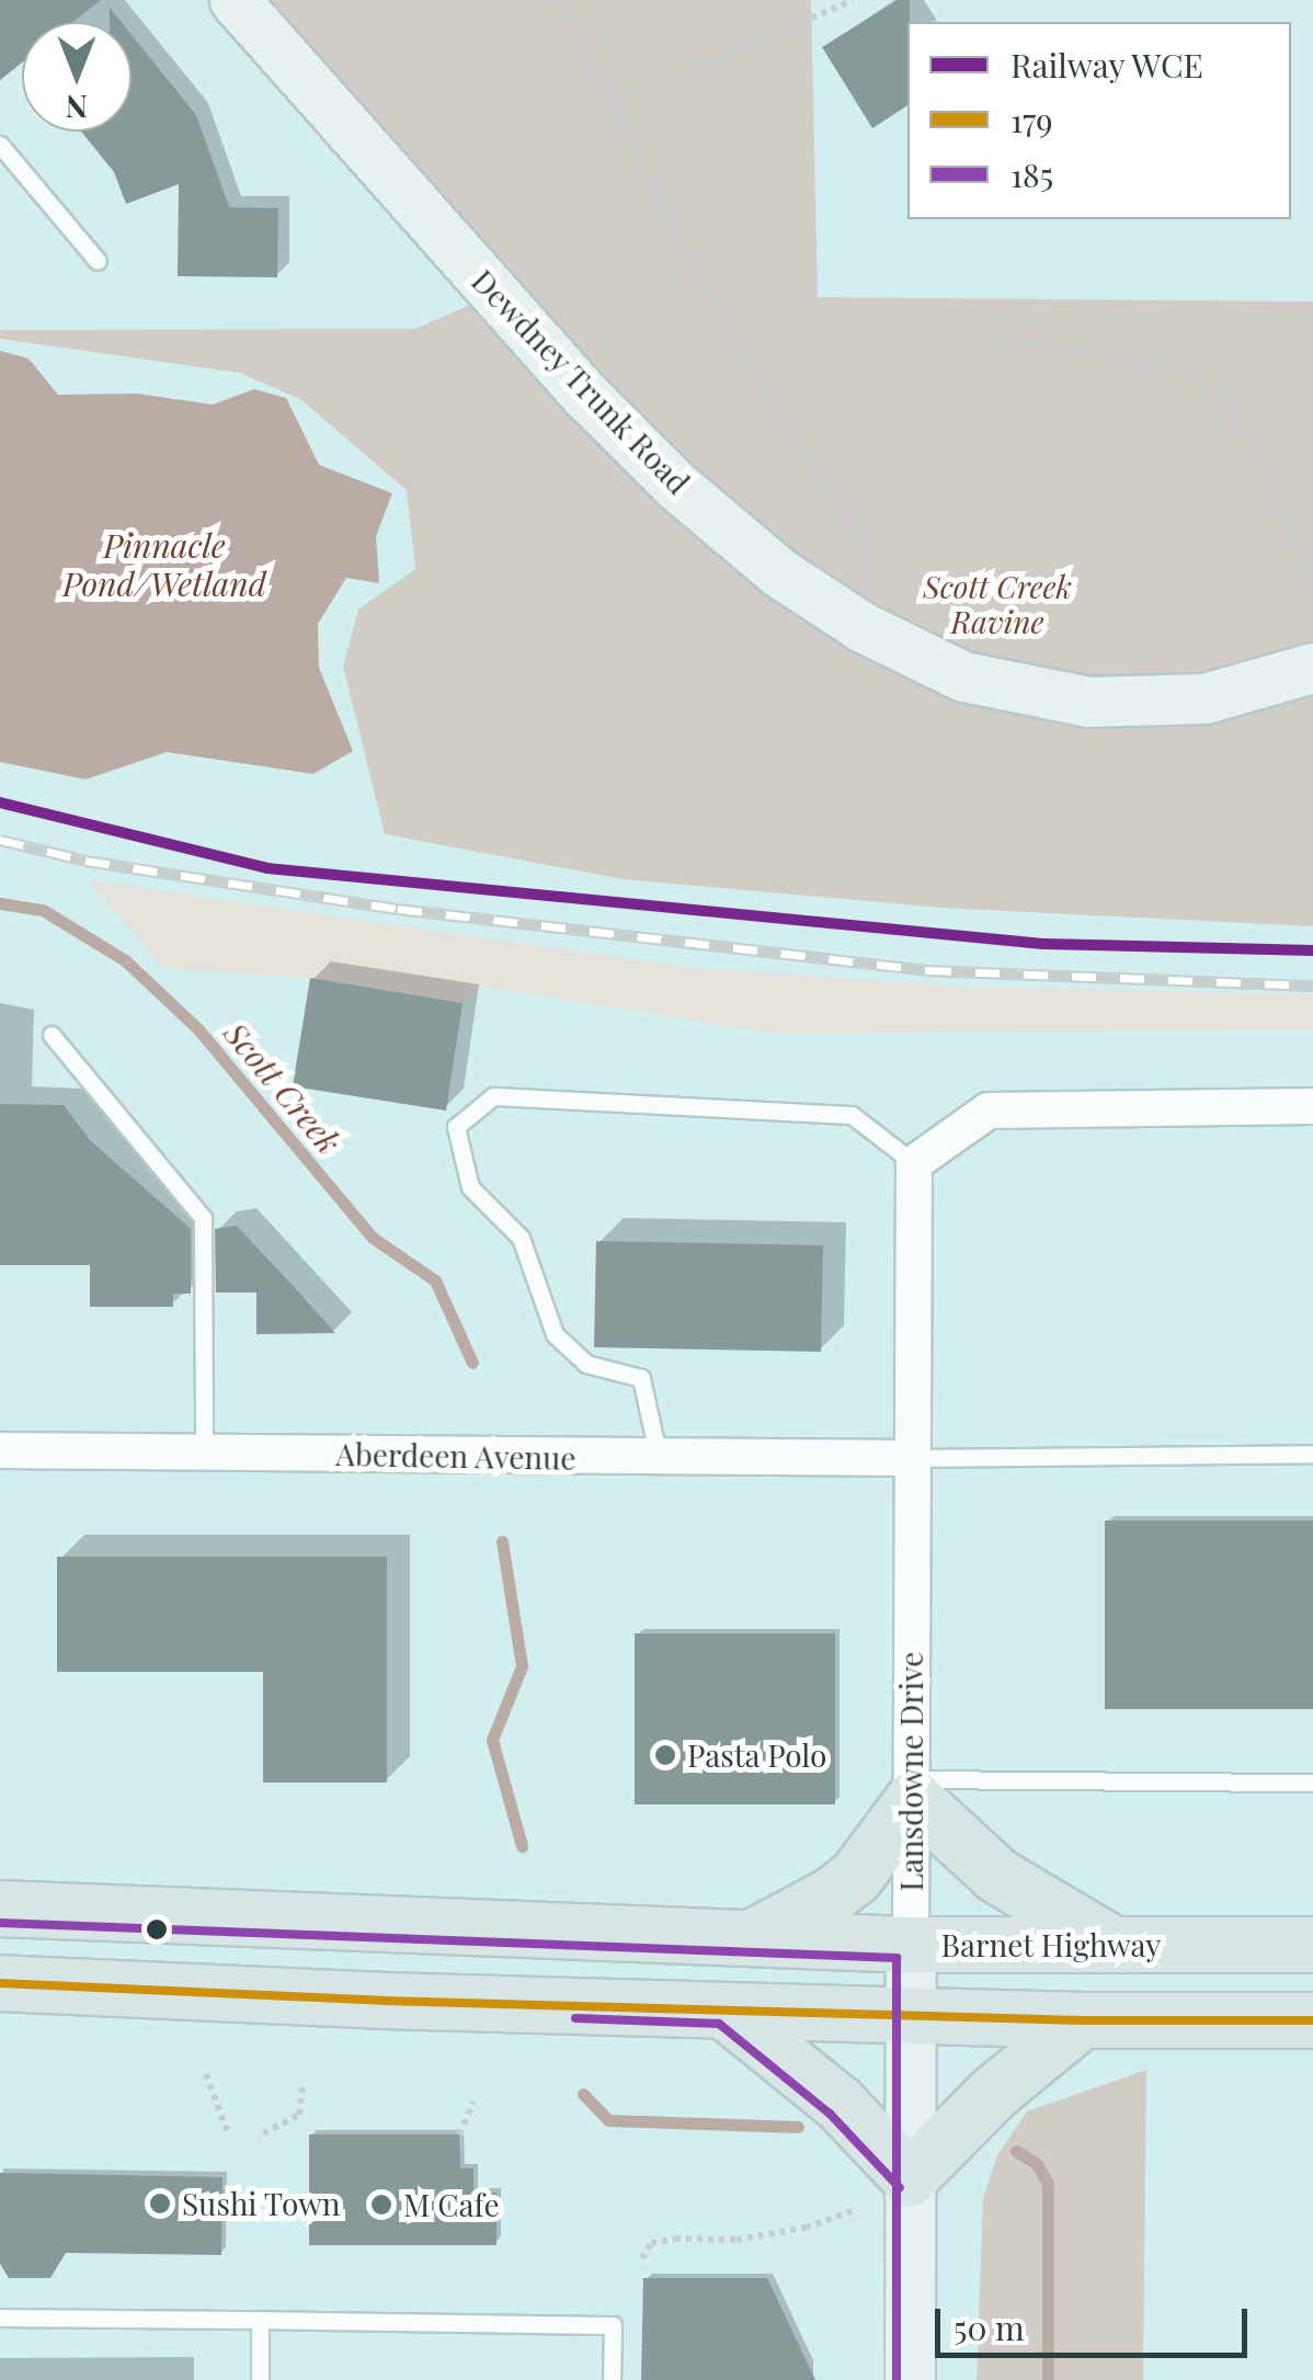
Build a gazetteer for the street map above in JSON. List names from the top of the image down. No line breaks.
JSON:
{"streets":{"main road":["Dewdney Trunk Road","Lansdowne Drive","Barnet Highway"],"street":["Aberdeen Avenue"]},"crossings":[["Aberdeen Avenue","Lansdowne Drive"],["Lansdowne Drive","Barnet Highway"]],"water":["Pinnacle Pond/Wetland","Scott Creek"],"parks":["Scott Creek Ravine"],"places":["Pasta Polo","Sushi Town","M Cafe"],"lines":["rail line WCE","transit line 185","transit line 179"],"legend":["Railway WCE","179","185"],"scale_bar":"50 m","north":"bottom"}
